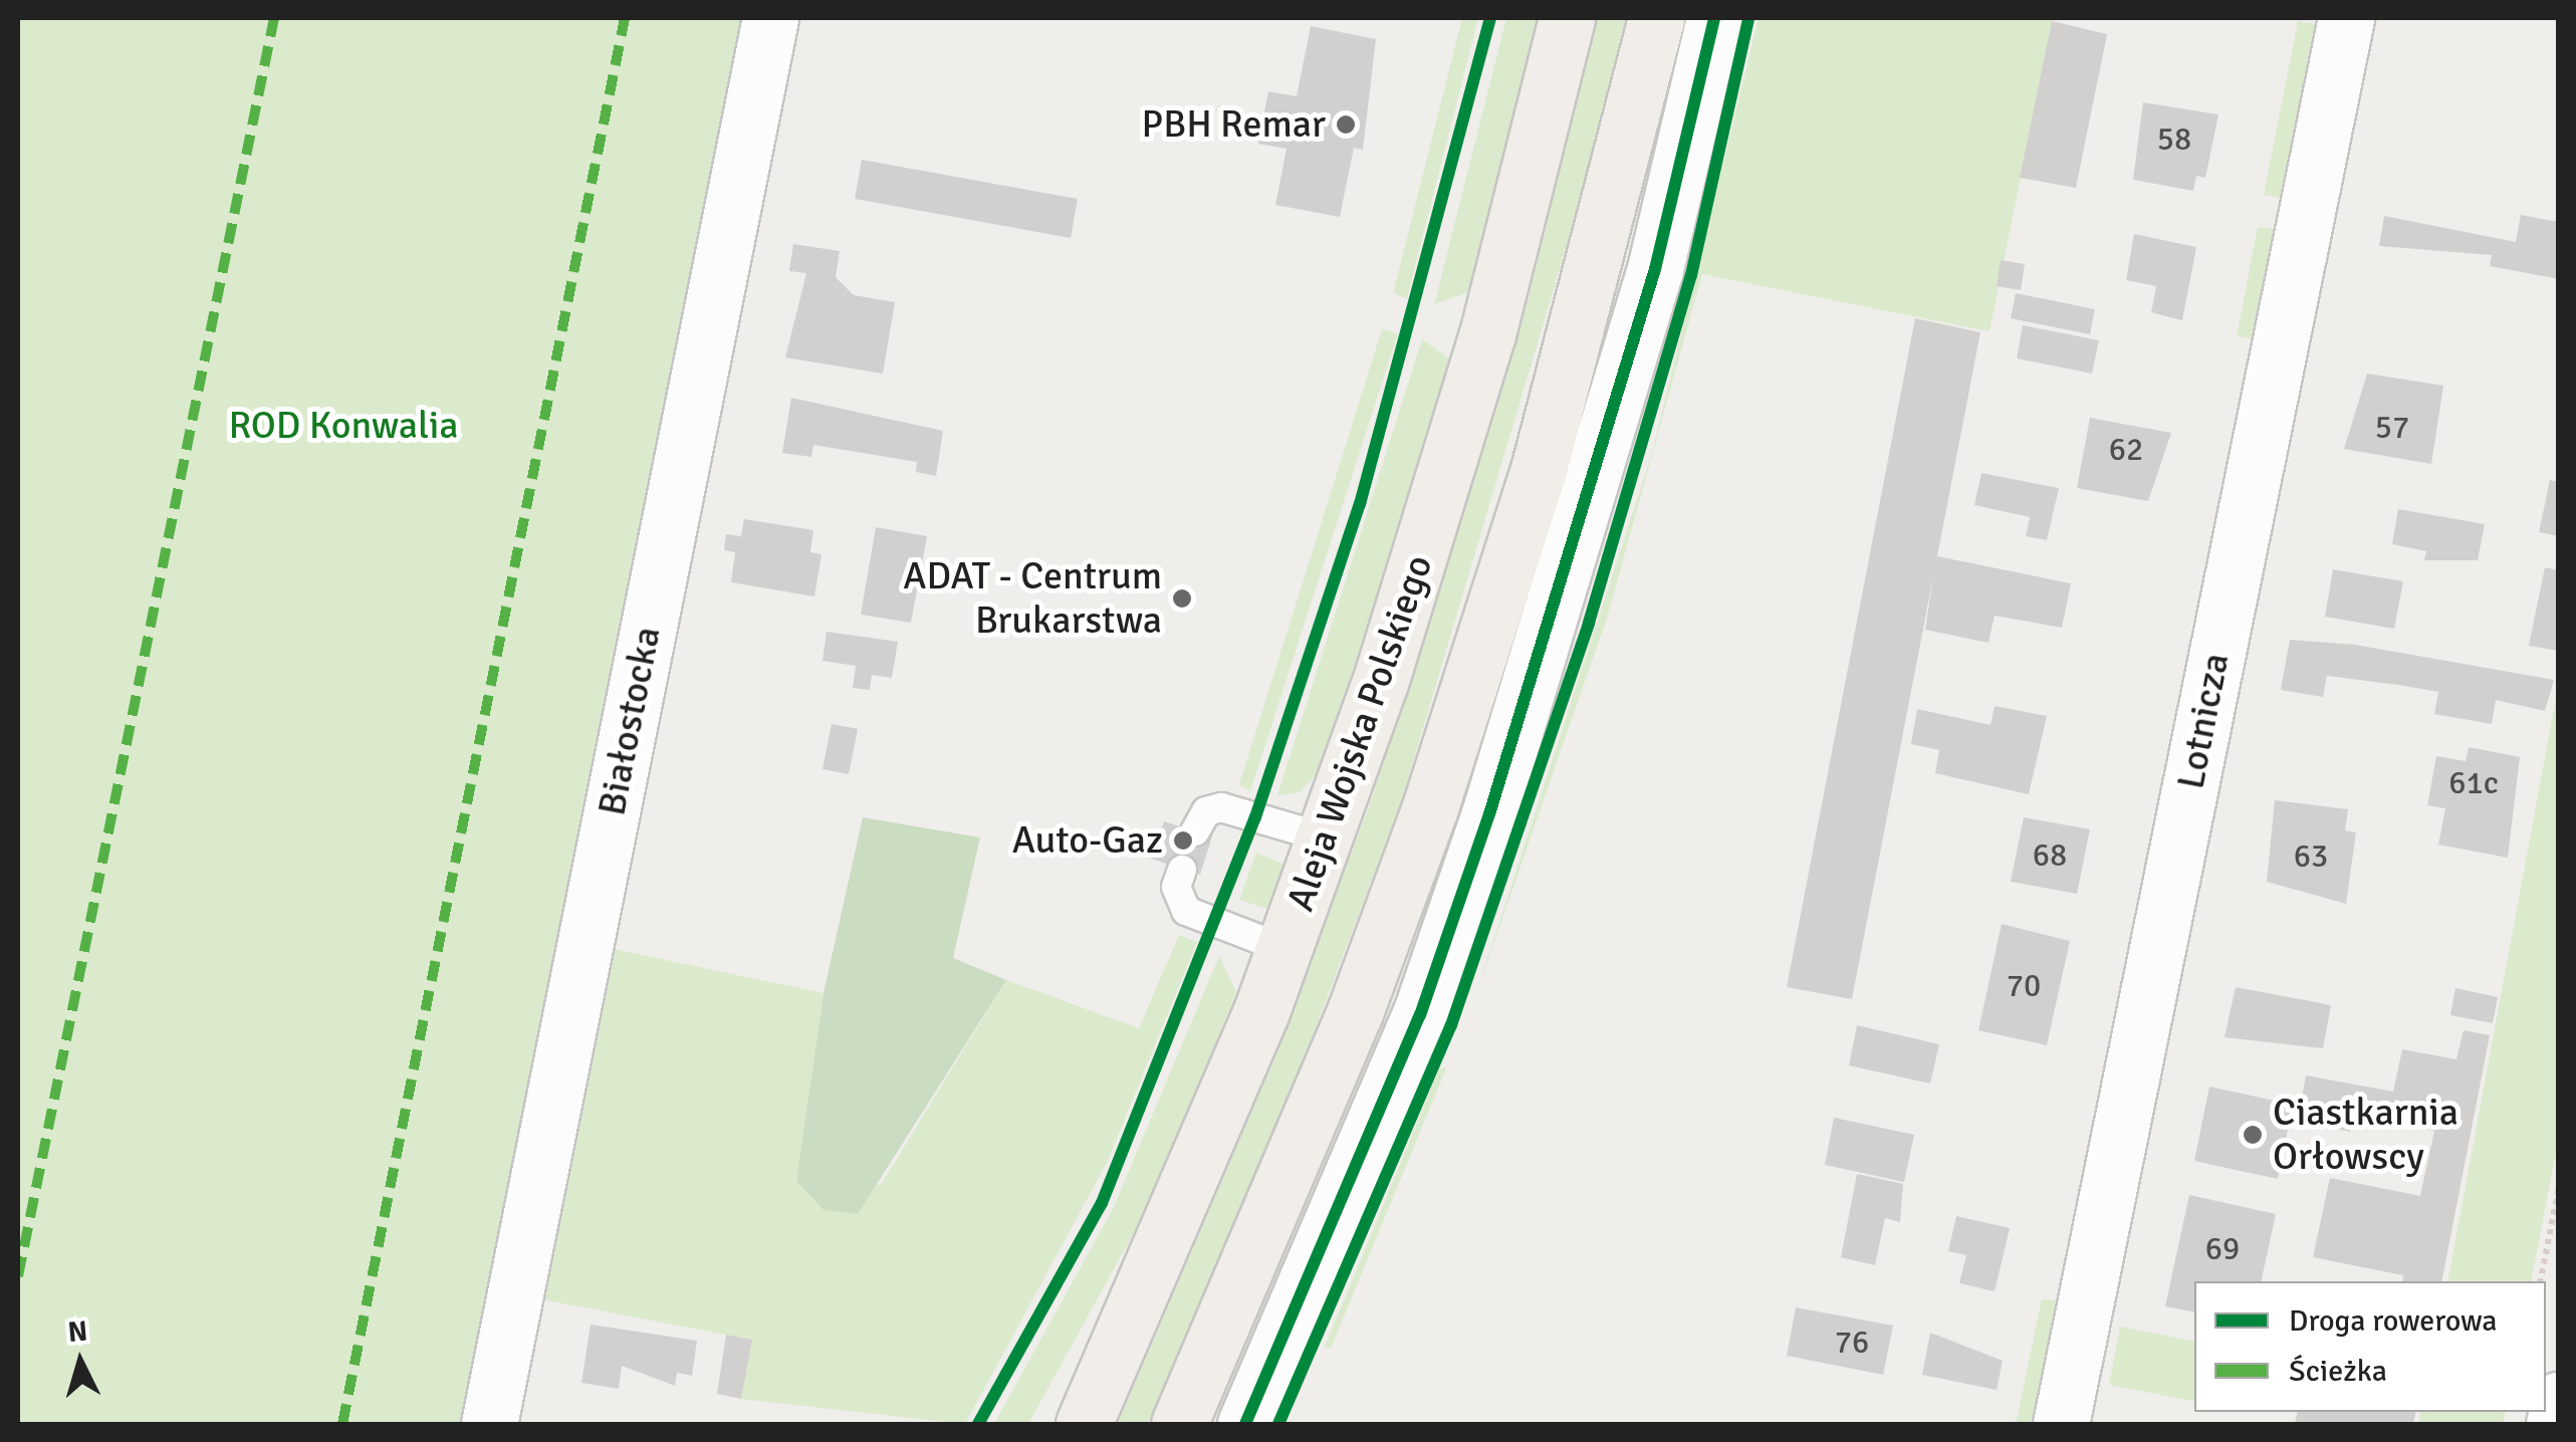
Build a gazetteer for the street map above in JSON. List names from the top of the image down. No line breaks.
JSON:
{"streets":{"main road":["Aleja Wojska Polskiego"],"street":["Białostocka","Lotnicza"]},"parks":["ROD Konwalia"],"places":["PBH Remar","ADAT - Centrum Brukarstwa","Auto-Gaz","Ciastkarnia Orłowscy"],"house_numbers":["58","57","62","61c","68","63","70","69","76"],"legend":["Droga rowerowa","Ścieżka"],"north":"top"}
